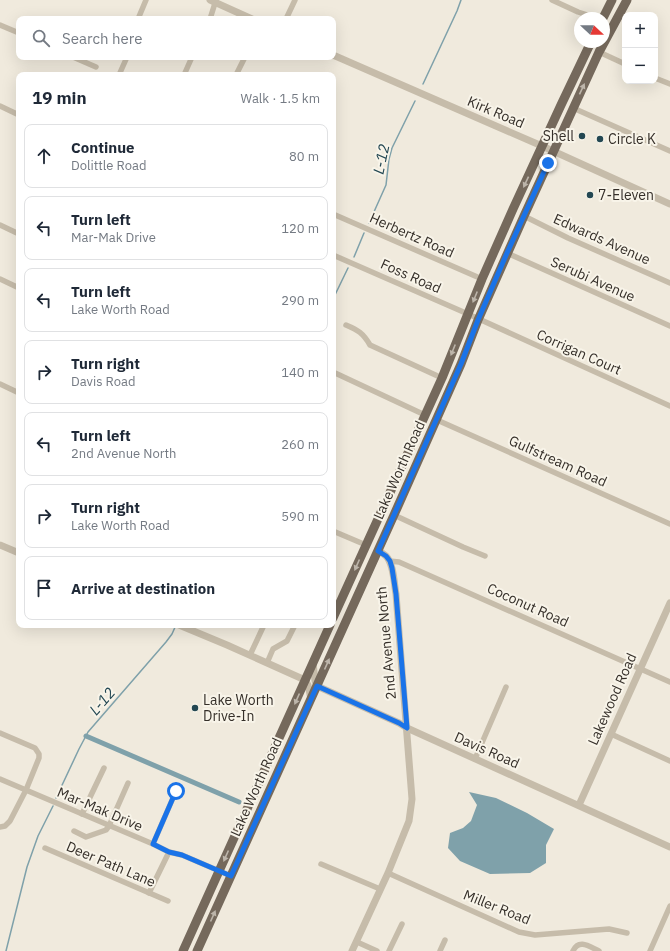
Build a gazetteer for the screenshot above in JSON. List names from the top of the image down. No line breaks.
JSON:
{"streets":{"main road":["Lake Worth Road"],"street":["Kirk Road","Herbertz Road","Edwards Avenue","Foss Road","Serubi Avenue","Corrigan Court","Gulfstream Road","Coconut Road","2nd Avenue North","Lakewood Road","Davis Road","Mar-Mak Drive","Deer Path Lane","Miller Road"]},"crossings":[["Kirk Road","Lake Worth Road"],["Herbertz Road","Lake Worth Road"],["Edwards Avenue","Lake Worth Road"],["Foss Road","Corrigan Court"],["Foss Road","Lake Worth Road"],["Serubi Avenue","Lake Worth Road"],["Corrigan Court","Lake Worth Road"],["Gulfstream Road","Lake Worth Road"],["Lake Worth Road","Coconut Road"],["Lake Worth Road","Davis Road"],["Lake Worth Road","Mar-Mak Drive"],["Coconut Road","2nd Avenue North"],["Coconut Road","Lakewood Road"],["2nd Avenue North","Davis Road"],["2nd Avenue North","Miller Road"],["Lakewood Road","Davis Road"]],"water":["L-12"],"places":["Shell","Circle K","7-Eleven","Lake Worth Drive-In"],"north":"right","page":{"map_buttons":["+","−"],"search":"Search here","heading":["19 min","Walk · 1.5 km"],"list":[["Continue","Dolittle Road","80 m"],["Turn left","Mar-Mak Drive","120 m"],["Turn left","Lake Worth Road","290 m"],["Turn right","Davis Road","140 m"],["Turn left","2nd Avenue North","260 m"],["Turn right","Lake Worth Road","590 m"],"Arrive at destination"]}}
